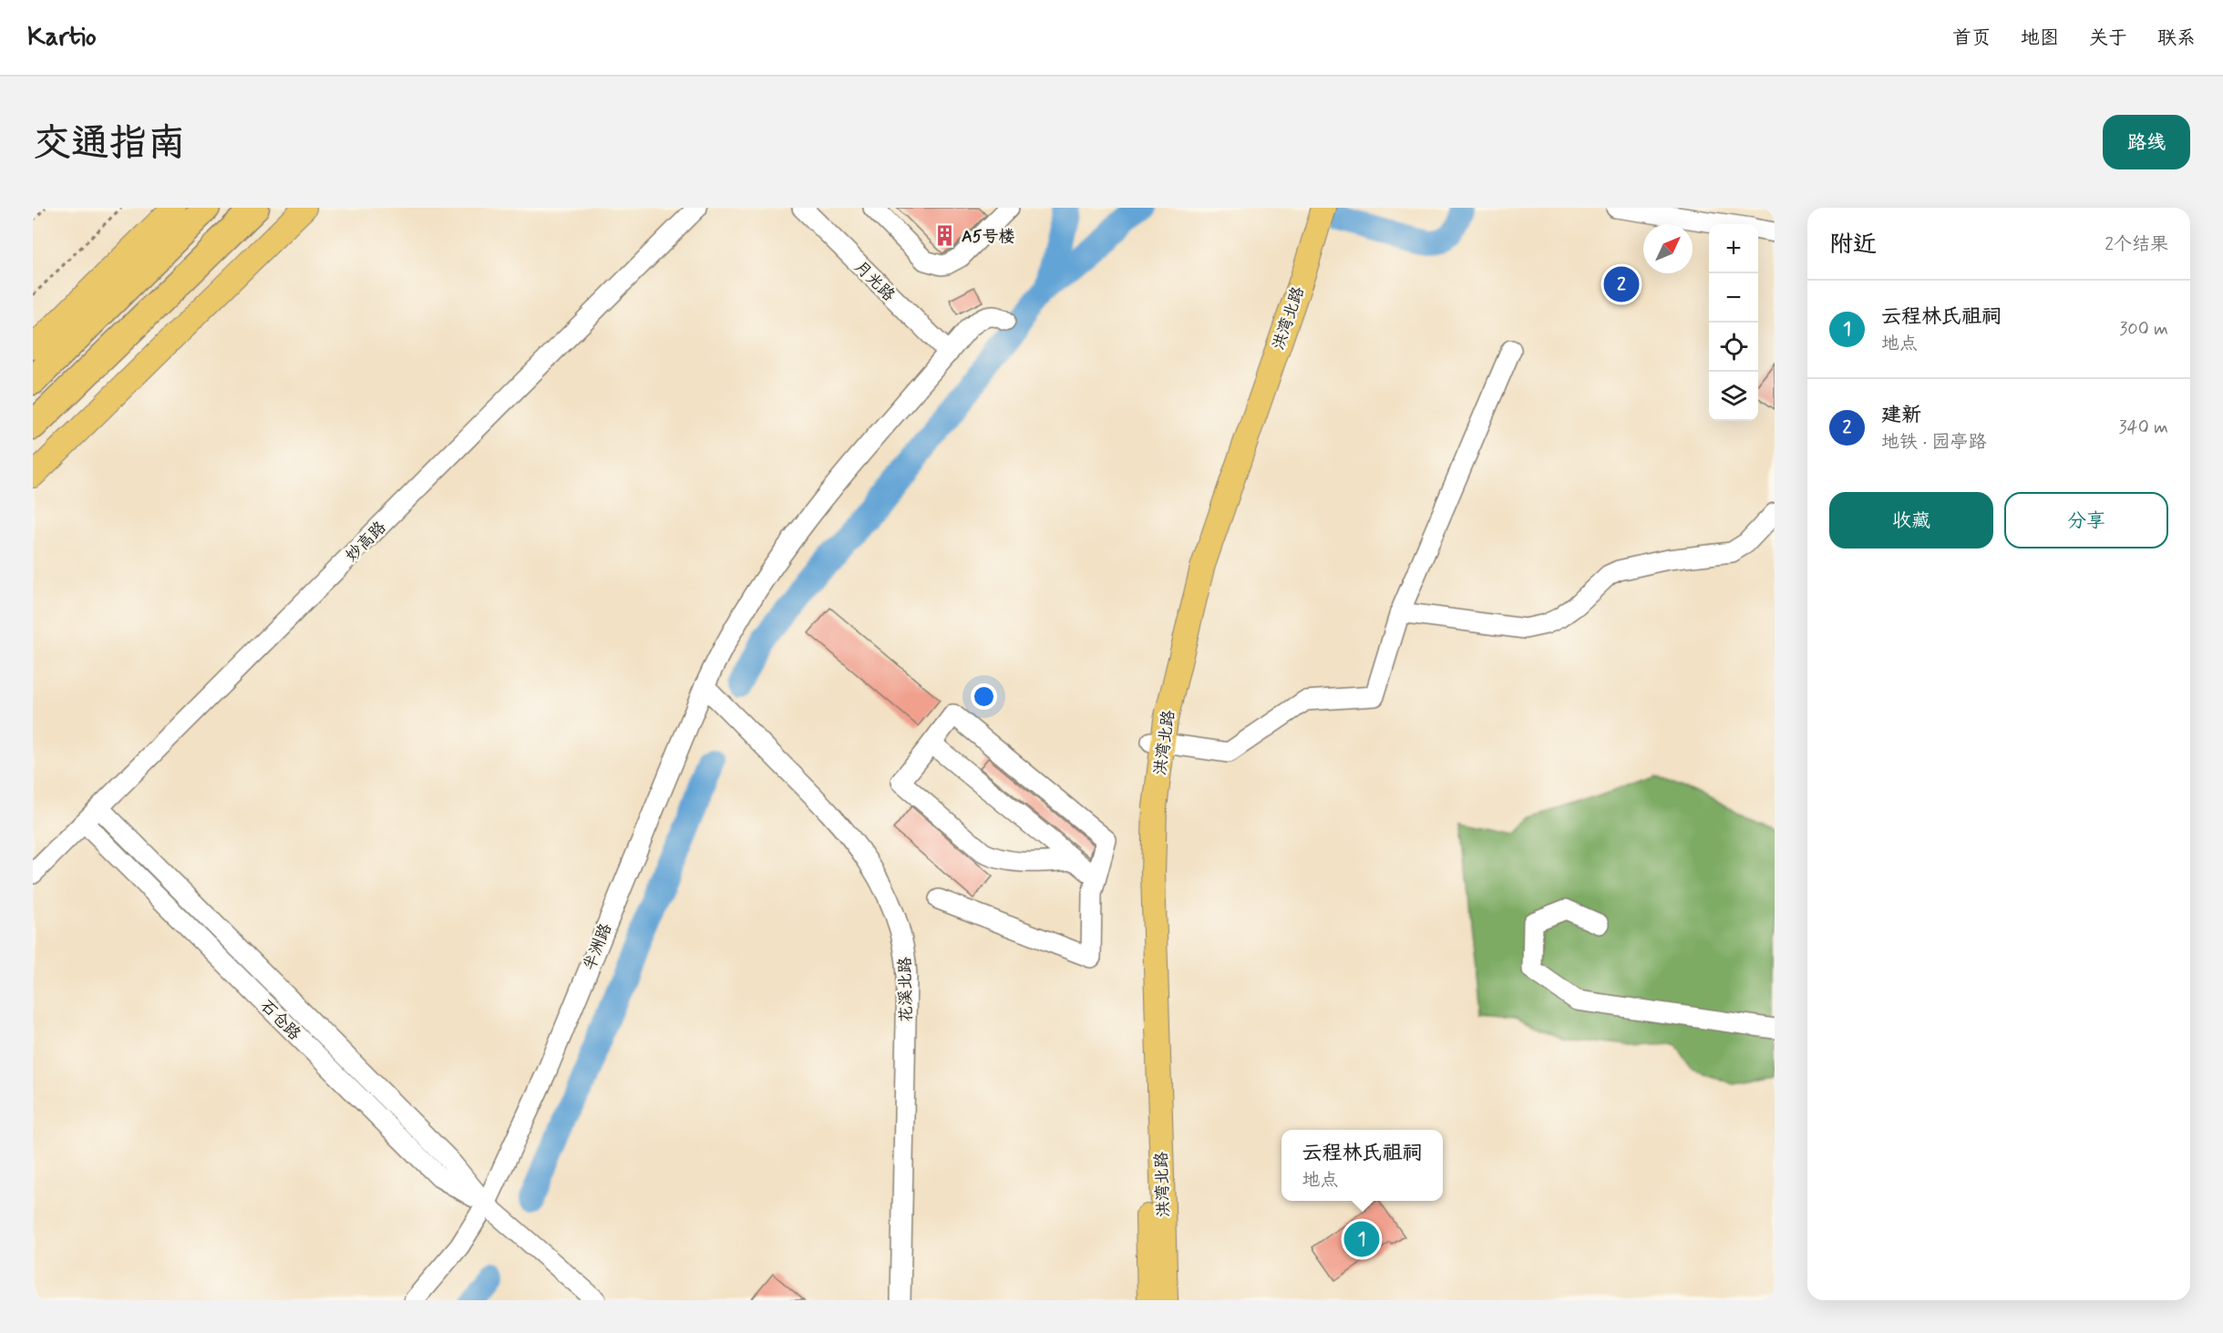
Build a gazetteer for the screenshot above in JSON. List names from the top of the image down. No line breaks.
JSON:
{"streets":{"main road":["洪湾北路"],"street":["月光路","妙高路","半洲路","花溪北路","石仓路"]},"crossings":[["月光路","半洲路"],["妙高路","石仓路"],["半洲路","花溪北路"],["半洲路","石仓路"]],"places":{"building":["A5号楼"]},"north":"top right","page":{"header":"Kartio","nav":["首页","地图","关于","联系"],"buttons":["路线",["收藏","分享"]],"title":"交通指南","heading":["附近","2个结果"],"map_buttons":["+","−"],"pins":["2","1"],"list":[{"mark":"1","name":"云程林氏祖祠","note":"地点","value":"300 m"},{"mark":"2","name":"建新","note":"地铁 · 园亭路","value":"340 m"}],"popup":["云程林氏祖祠","地点"]}}
